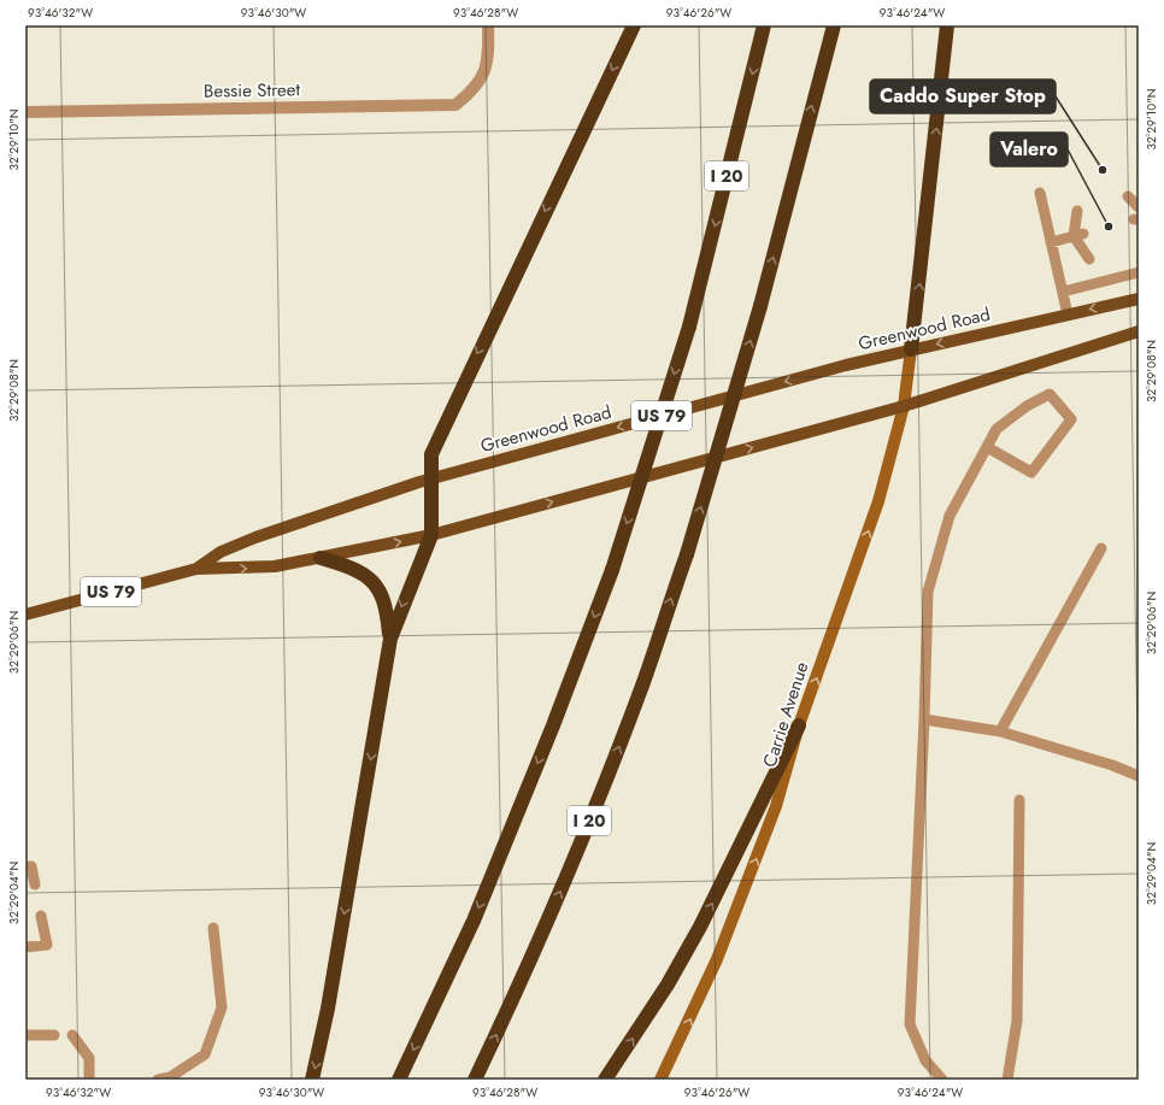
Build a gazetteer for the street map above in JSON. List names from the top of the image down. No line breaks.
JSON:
{"streets":{"highway":["I 20"],"main road":["Greenwood Road","US 79","Carrie Avenue"],"street":["Bessie Street"]},"crossings":[["Greenwood Road","Carrie Avenue"]],"one_way":["Carrie Avenue"],"places":["Caddo Super Stop","Valero"],"coordinates":["93°46'32\"W","93°46'30\"W","93°46'28\"W","93°46'26\"W","93°46'24\"W","32°29'10\"N","32°29'08\"N","32°29'06\"N","32°29'04\"N"]}
